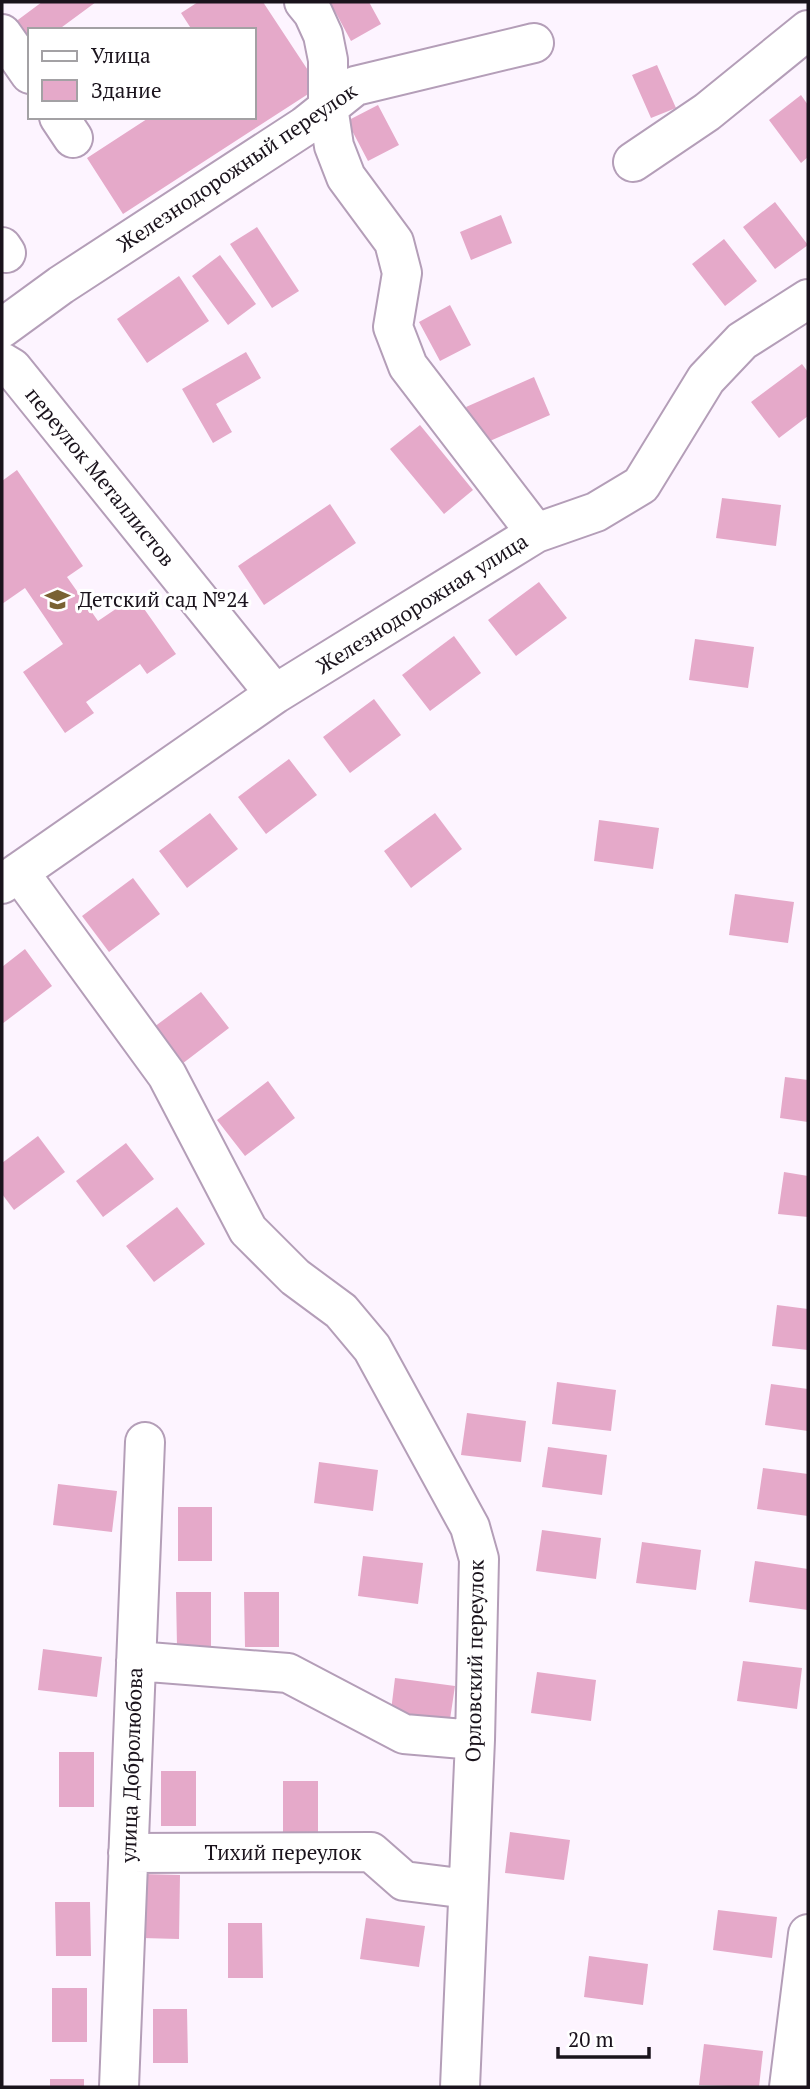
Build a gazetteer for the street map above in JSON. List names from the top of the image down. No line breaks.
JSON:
{"streets":{"street":["Железнодорожный переулок","переулок Металлистов","Железнодорожная улица","Орловский переулок","улица Добролюбова","Тихий переулок"]},"crossings":[["переулок Металлистов","Железнодорожная улица"],["Железнодорожная улица","Орловский переулок"],["Орловский переулок","Тихий переулок"],["улица Добролюбова","Тихий переулок"]],"places":{"school or university":["Детский сад №24"]},"legend":["Улица","Здание"],"scale_bar":"20 m"}
